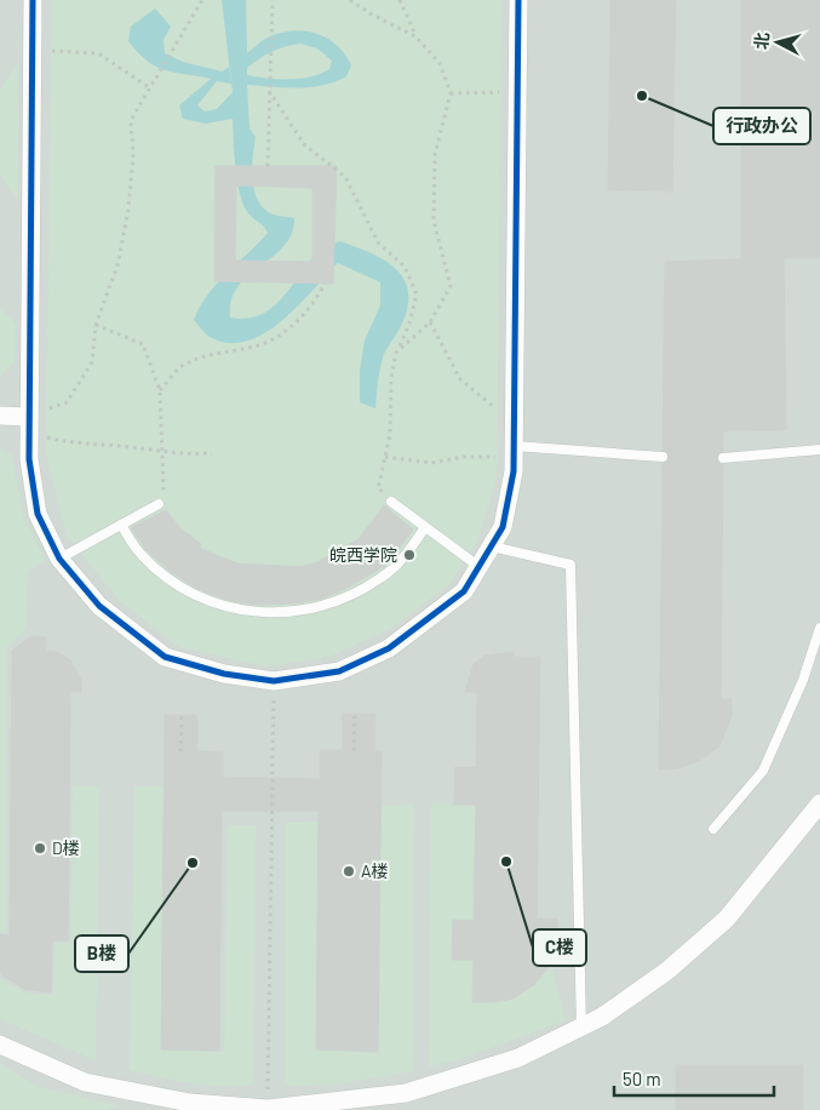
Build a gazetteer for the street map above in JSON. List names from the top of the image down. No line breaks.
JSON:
{"places":["行政办公","皖西学院","D楼","C楼","B楼","A楼"],"scale_bar":"50 m","north":"left"}
